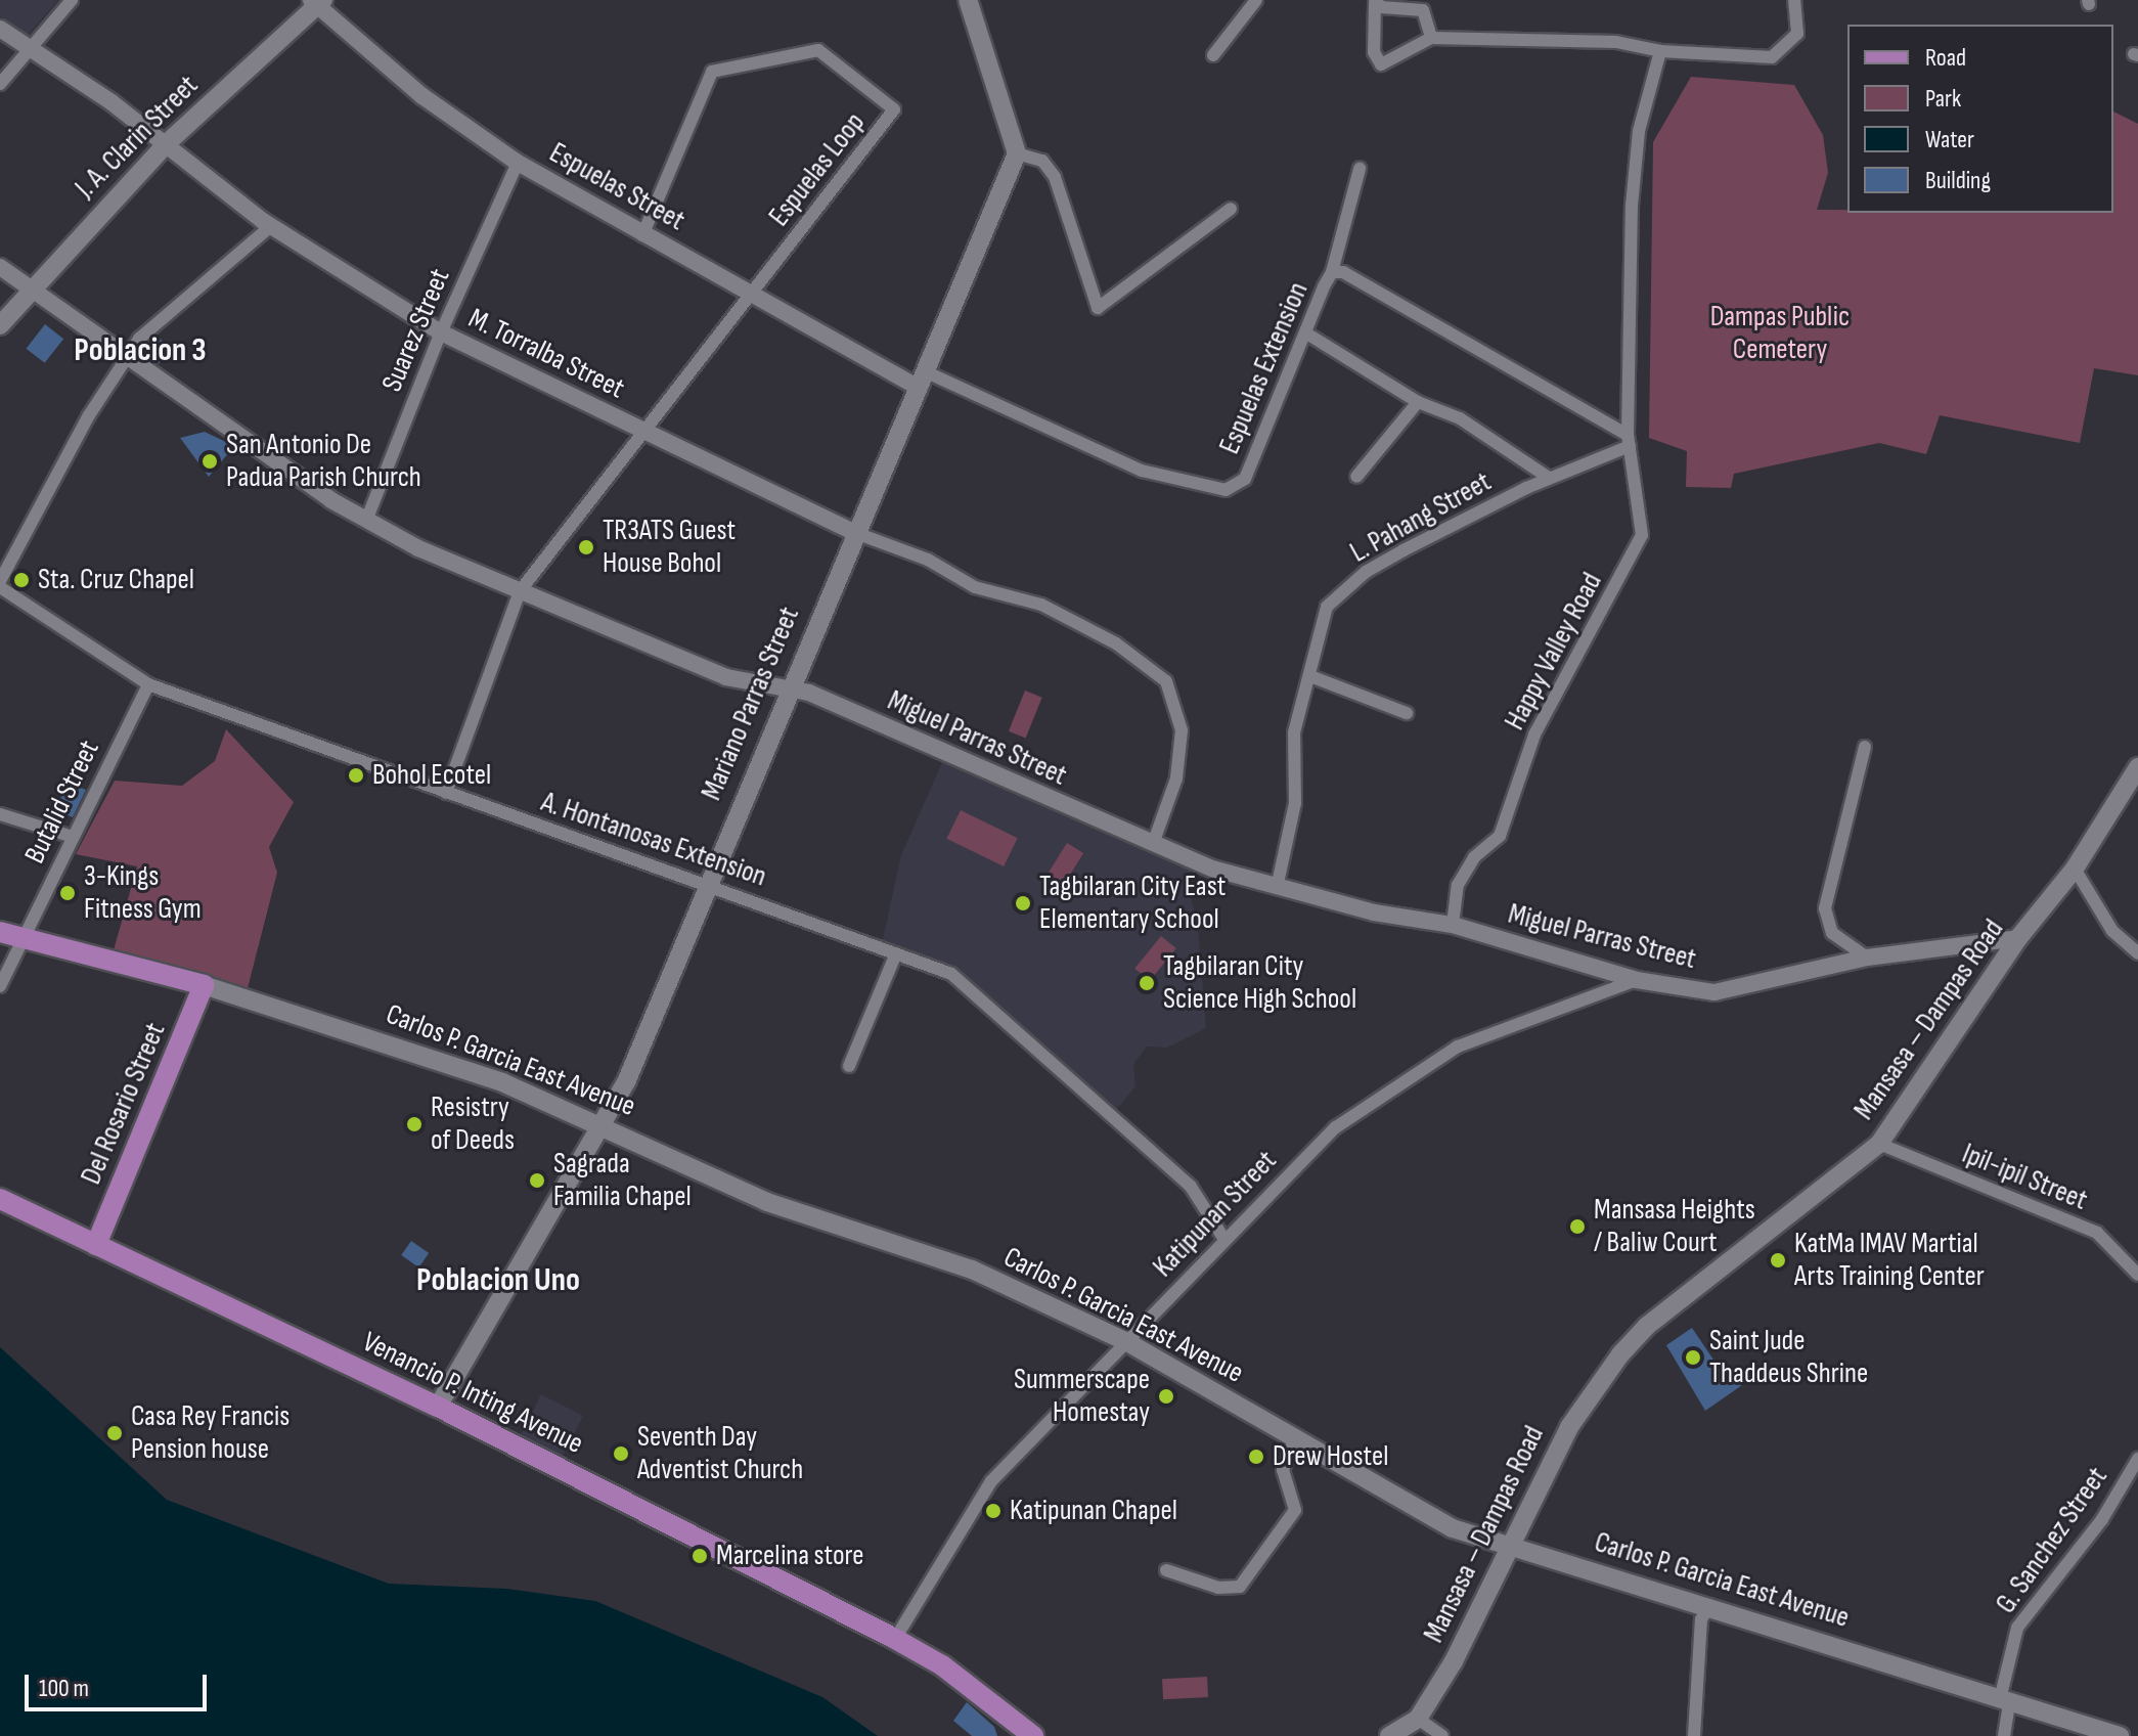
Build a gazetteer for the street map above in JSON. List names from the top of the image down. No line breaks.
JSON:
{"streets":{"main road":["J. A. Clarin Street","Mariano Parras Street","Mansasa – Dampas Road","Carlos P. Garcia East Avenue","Del Rosario Street","Venancio P. Inting Avenue"],"street":["Espuelas Loop","Espuelas Street","Suarez Street","M. Torralba Street","Espuelas Extension","L. Pahang Street","Happy Valley Road","Miguel Parras Street","Butalid Street","A. Hontanosas Extension","Ipil-ipil Street","Katipunan Street","G. Sanchez Street"]},"crossings":[["J. A. Clarin Street","Espuelas Street"],["J. A. Clarin Street","M. Torralba Street"],["J. A. Clarin Street","Miguel Parras Street"],["Espuelas Loop","Espuelas Street"],["Espuelas Street","Suarez Street"],["Espuelas Street","Espuelas Extension"],["Espuelas Street","Mariano Parras Street"],["Suarez Street","M. Torralba Street"],["Suarez Street","Miguel Parras Street"],["M. Torralba Street","Mariano Parras Street"],["M. Torralba Street","Miguel Parras Street"],["Espuelas Extension","L. Pahang Street"],["Espuelas Extension","Happy Valley Road"],["Espuelas Extension","Mariano Parras Street"],["L. Pahang Street","Happy Valley Road"],["L. Pahang Street","Miguel Parras Street"],["Happy Valley Road","Miguel Parras Street"],["Mariano Parras Street","Miguel Parras Street"],["Mariano Parras Street","A. Hontanosas Extension"],["Mariano Parras Street","Carlos P. Garcia East Avenue"],["Mariano Parras Street","Venancio P. Inting Avenue"],["Miguel Parras Street","Mansasa – Dampas Road"],["Miguel Parras Street","Katipunan Street"],["Butalid Street","A. Hontanosas Extension"],["Butalid Street","Carlos P. Garcia East Avenue"],["A. Hontanosas Extension","Katipunan Street"],["Mansasa – Dampas Road","Carlos P. Garcia East Avenue"],["Mansasa – Dampas Road","Ipil-ipil Street"],["Carlos P. Garcia East Avenue","Del Rosario Street"],["Carlos P. Garcia East Avenue","Katipunan Street"],["Carlos P. Garcia East Avenue","G. Sanchez Street"],["Del Rosario Street","Venancio P. Inting Avenue"],["Katipunan Street","Venancio P. Inting Avenue"]],"districts":["Poblacion 3","Poblacion Uno"],"parks":["Dampas Public Cemetery"],"places":["San Antonio De Padua Parish Church","TR3ATS Guest House Bohol","Sta. Cruz Chapel","Bohol Ecotel","3-Kings Fitness Gym","Tagbilaran City East Elementary School","Tagbilaran City Science High School","Resistry of Deeds","Sagrada Familia Chapel","Mansasa Heights / Baliw Court","KatMa IMAV Martial Arts Training Center","Saint Jude Thaddeus Shrine","Summerscape Homestay","Casa Rey Francis Pension house","Seventh Day Adventist Church","Drew Hostel","Katipunan Chapel","Marcelina store"],"legend":["Road","Park","Water","Building"],"scale_bar":"100 m"}
